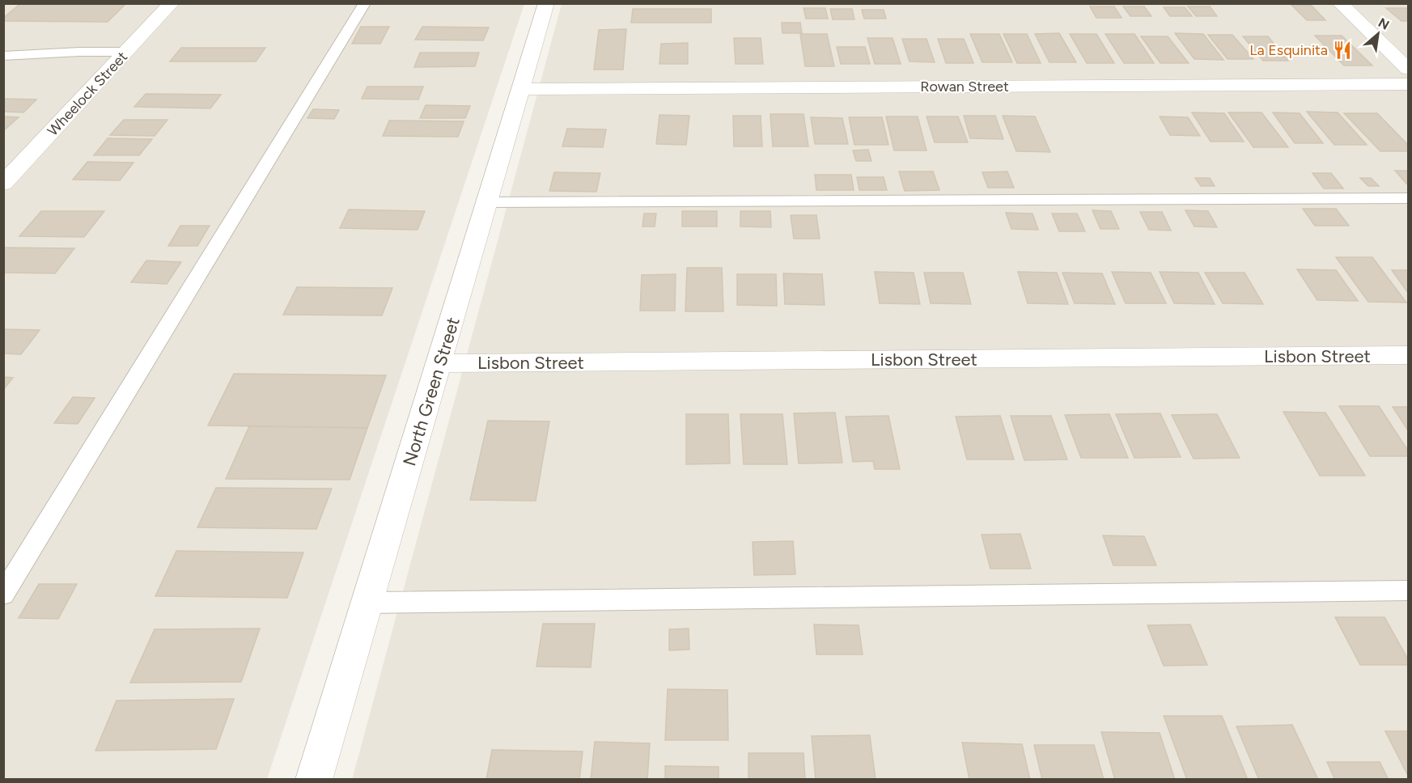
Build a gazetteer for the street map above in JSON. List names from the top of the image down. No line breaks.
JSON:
{"streets":{"street":["Rowan Street","Wheelock Street","Lisbon Street","North Green Street"]},"crossings":[["Rowan Street","North Green Street"],["Lisbon Street","North Green Street"]],"places":{"restaurant":["La Esquinita"]},"north":"top right"}
